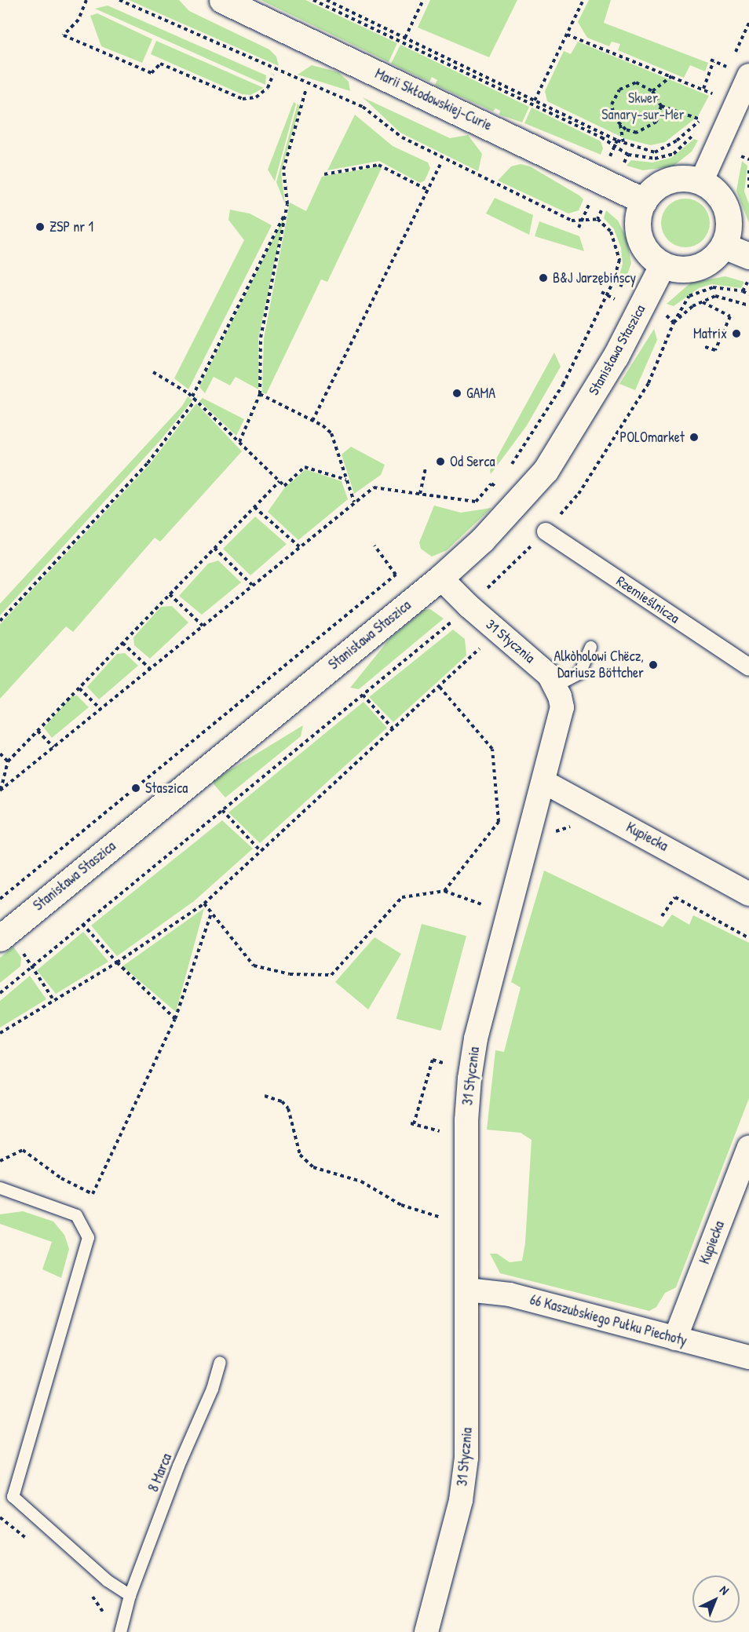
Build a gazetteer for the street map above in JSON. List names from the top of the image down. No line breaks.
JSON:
{"streets":{"street":["Marii Skłodowskiej-Curie","Stanisława Staszica","Rzemieślnicza","31 Stycznia","Kupiecka","66 Kaszubskiego Pułku Piechoty"],"lane":["8 Marca"]},"crossings":[["Marii Skłodowskiej-Curie","Stanisława Staszica"],["Stanisława Staszica","31 Stycznia"],["31 Stycznia","Kupiecka"],["31 Stycznia","66 Kaszubskiego Pułku Piechoty"],["Kupiecka","66 Kaszubskiego Pułku Piechoty"]],"parks":["Skwer Sanary-sur-Mer"],"places":["ZSP nr 1","B&J Jarzębińscy","Matrix","GAMA","POLOmarket","Od Serca","Alkòholowi Chëcz, Dariusz Böttcher","Staszica"],"north":"top right"}
